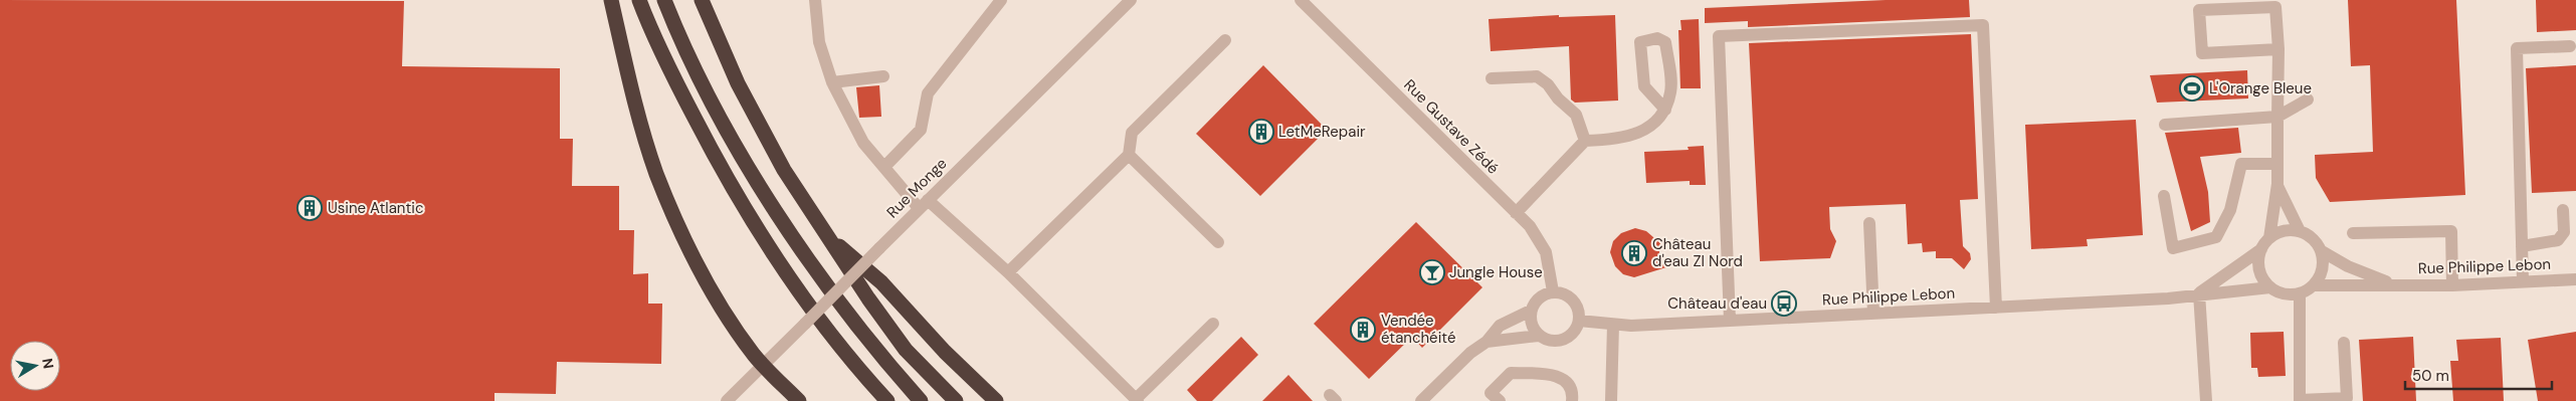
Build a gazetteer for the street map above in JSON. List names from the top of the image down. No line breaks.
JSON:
{"streets":{"street":["Rue Gustave Zédé","Rue Monge","Rue Philippe Lebon"]},"crossings":[["Rue Gustave Zédé","Rue Philippe Lebon"]],"places":{"sports":["L'Orange Bleue"],"building":["LetMeRepair","Usine Atlantic","Château d'eau ZI Nord","Vendée étanchéité"],"bar":["Jungle House"],"bus stop":["Château d'eau"]},"scale_bar":"50 m","north":"right"}
